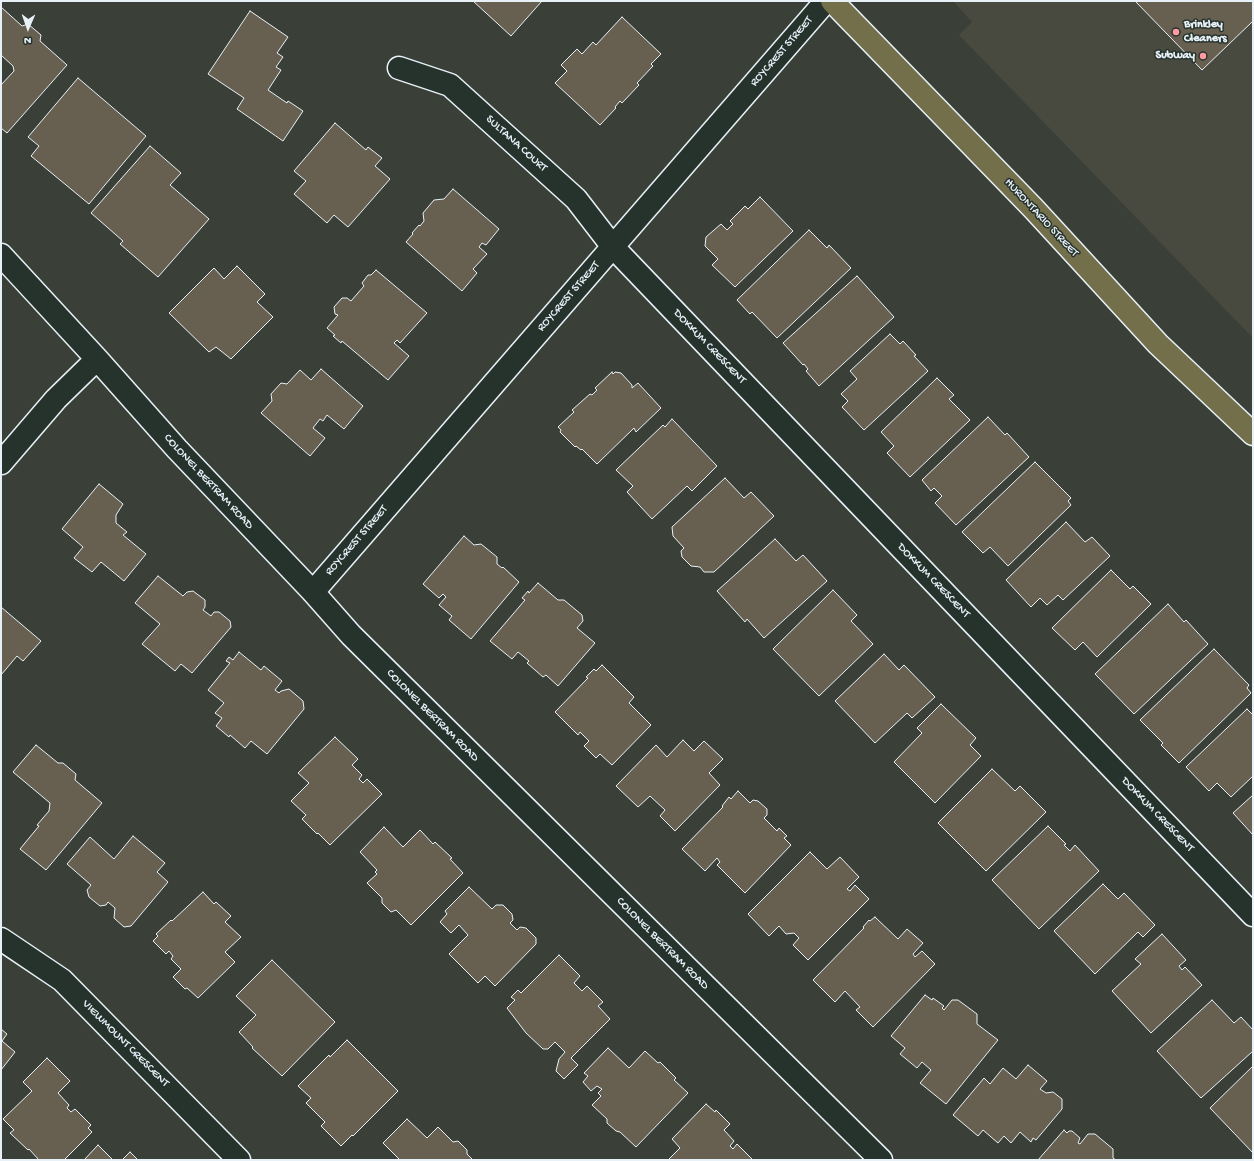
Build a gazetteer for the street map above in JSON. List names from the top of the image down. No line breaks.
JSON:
{"streets":{"main road":["HURONTARIO STREET"],"street":["ROYCREST STREET","SULTANA COURT","DOKKUM CRESCENT","COLONEL BERTRAM ROAD","VIEWMOUNT CRESCENT"]},"crossings":[["ROYCREST STREET","SULTANA COURT"],["ROYCREST STREET","DOKKUM CRESCENT"],["ROYCREST STREET","COLONEL BERTRAM ROAD"],["SULTANA COURT","DOKKUM CRESCENT"]],"places":["Brinkley Cleaners","Subway"],"north":"bottom"}
